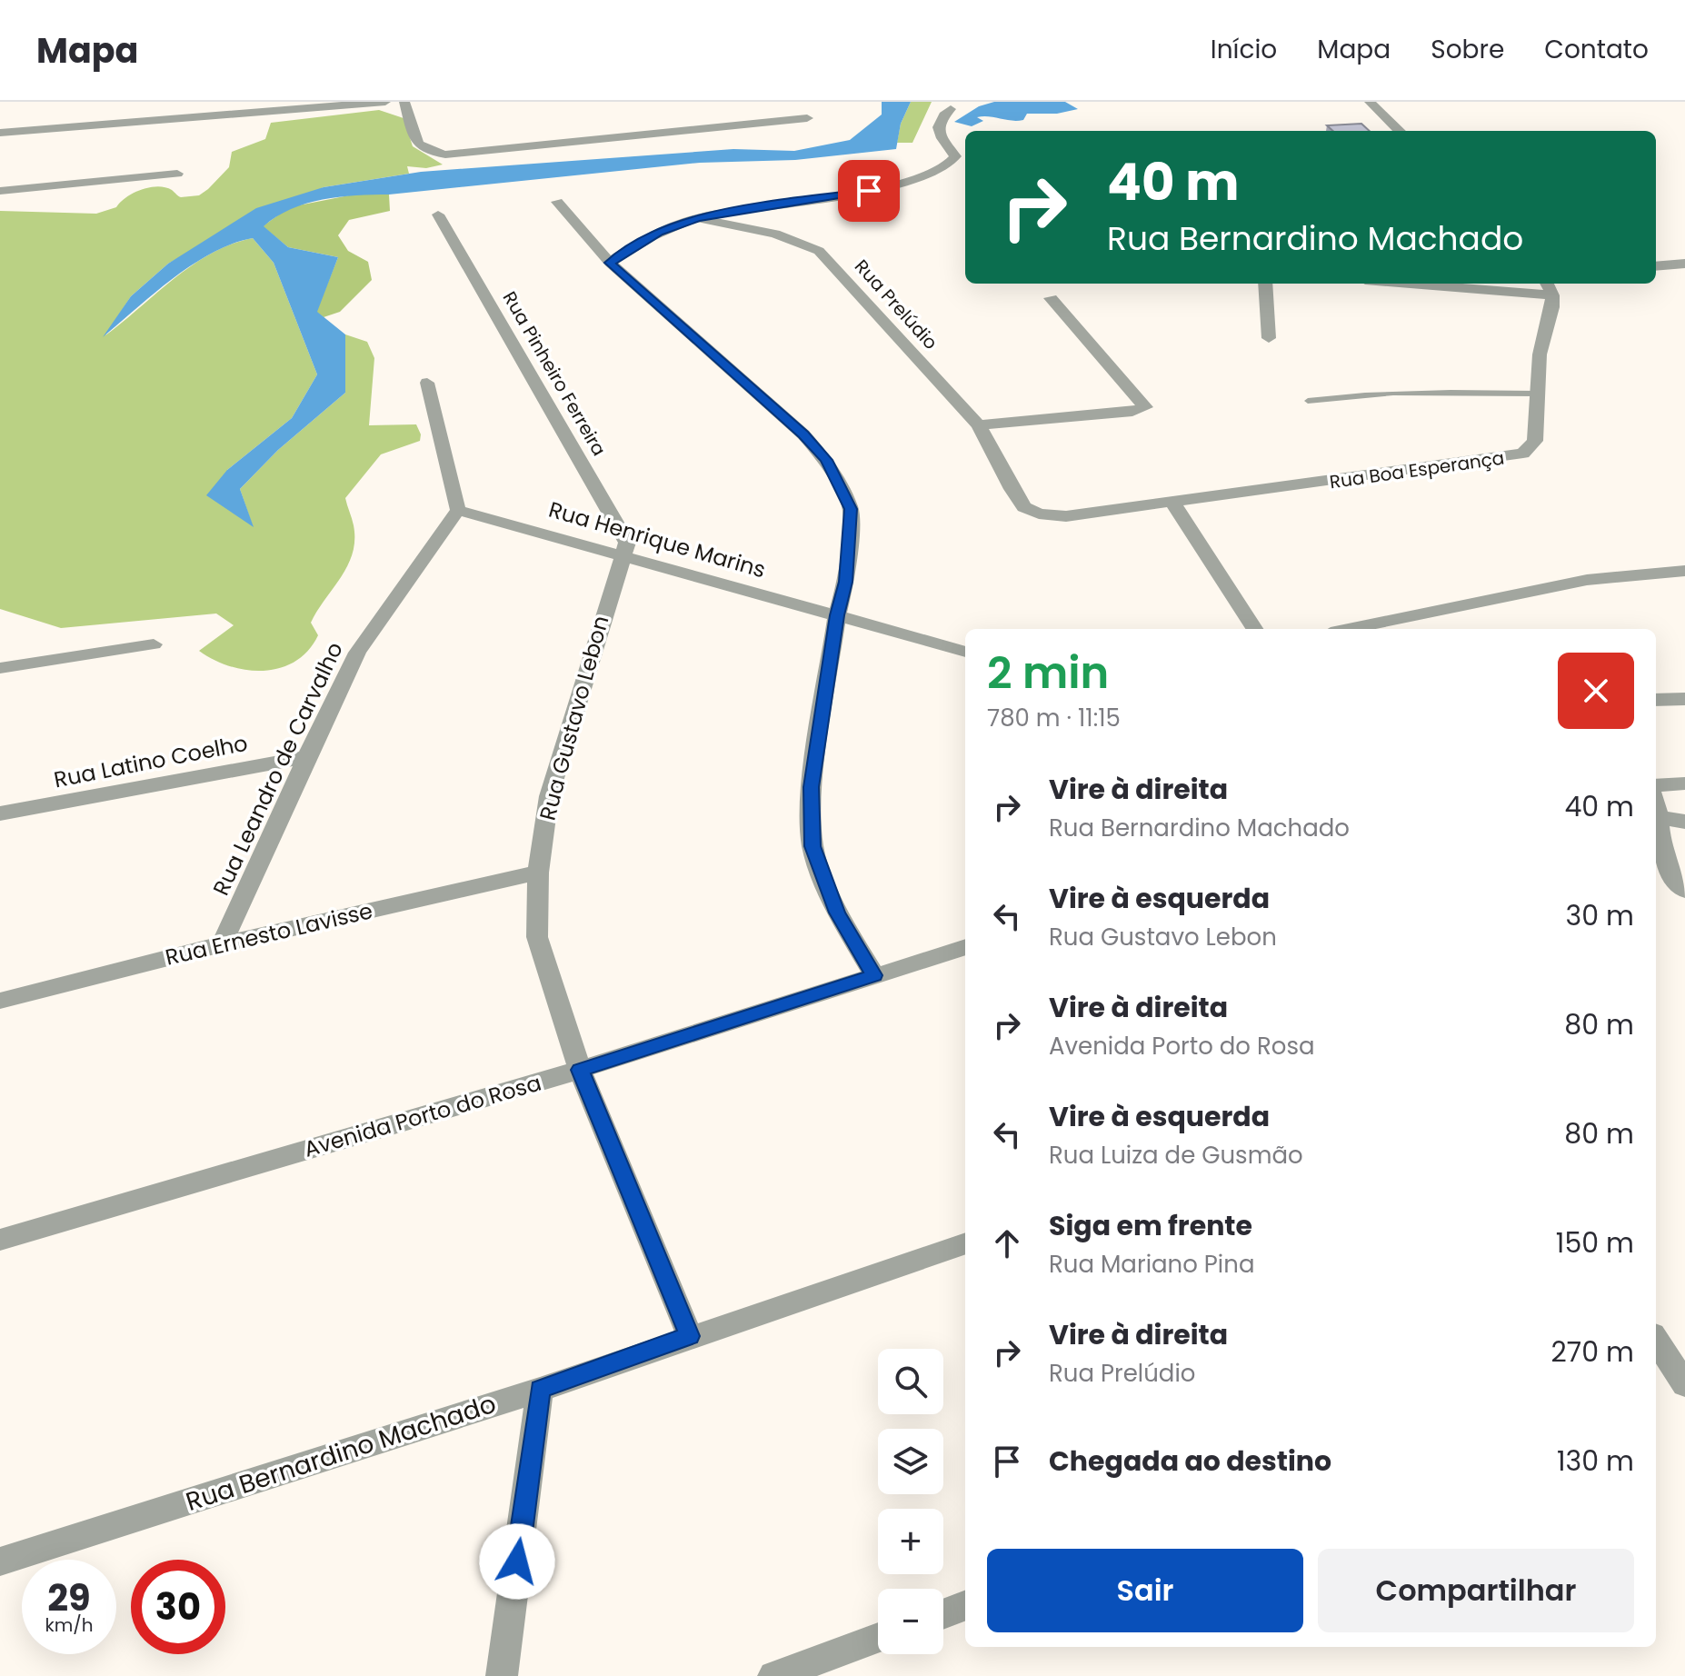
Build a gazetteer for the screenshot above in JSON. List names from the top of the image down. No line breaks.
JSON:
{"streets":{"street":["Rua Prelúdio","Rua Pinheiro Ferreira","Rua Boa Esperança","Rua Henrique Marins","Rua Gustavo Lebon","Rua Latino Coelho","Rua Leandro de Carvalho","Rua Ernesto Lavisse","Avenida Porto do Rosa","Rua Bernardino Machado"]},"crossings":[["Rua Prelúdio","Rua Boa Esperança"],["Rua Pinheiro Ferreira","Rua Henrique Marins"],["Rua Pinheiro Ferreira","Rua Gustavo Lebon"],["Rua Henrique Marins","Rua Gustavo Lebon"],["Rua Henrique Marins","Rua Leandro de Carvalho"],["Rua Gustavo Lebon","Rua Ernesto Lavisse"],["Rua Gustavo Lebon","Avenida Porto do Rosa"],["Rua Gustavo Lebon","Rua Bernardino Machado"],["Rua Latino Coelho","Rua Leandro de Carvalho"],["Rua Leandro de Carvalho","Rua Ernesto Lavisse"]],"page":{"header":"Mapa","nav":["Início","Mapa","Sobre","Contato"],"turn":["40 m","Rua Bernardino Machado"],"heading":["2 min","780 m · 11:15"],"list":[{"name":"Vire à direita","note":"Rua Bernardino Machado","value":"40 m"},{"name":"Vire à esquerda","note":"Rua Gustavo Lebon","value":"30 m"},{"name":"Vire à direita","note":"Avenida Porto do Rosa","value":"80 m"},{"name":"Vire à esquerda","note":"Rua Luiza de Gusmão","value":"80 m"},{"name":"Siga em frente","note":"Rua Mariano Pina","value":"150 m"},{"name":"Vire à direita","note":"Rua Prelúdio","value":"270 m"},{"name":"Chegada ao destino","value":"130 m"}],"map_buttons":["+","−"],"buttons":["Sair","Compartilhar"],"speed":"29 km/h","limit":"30"}}
